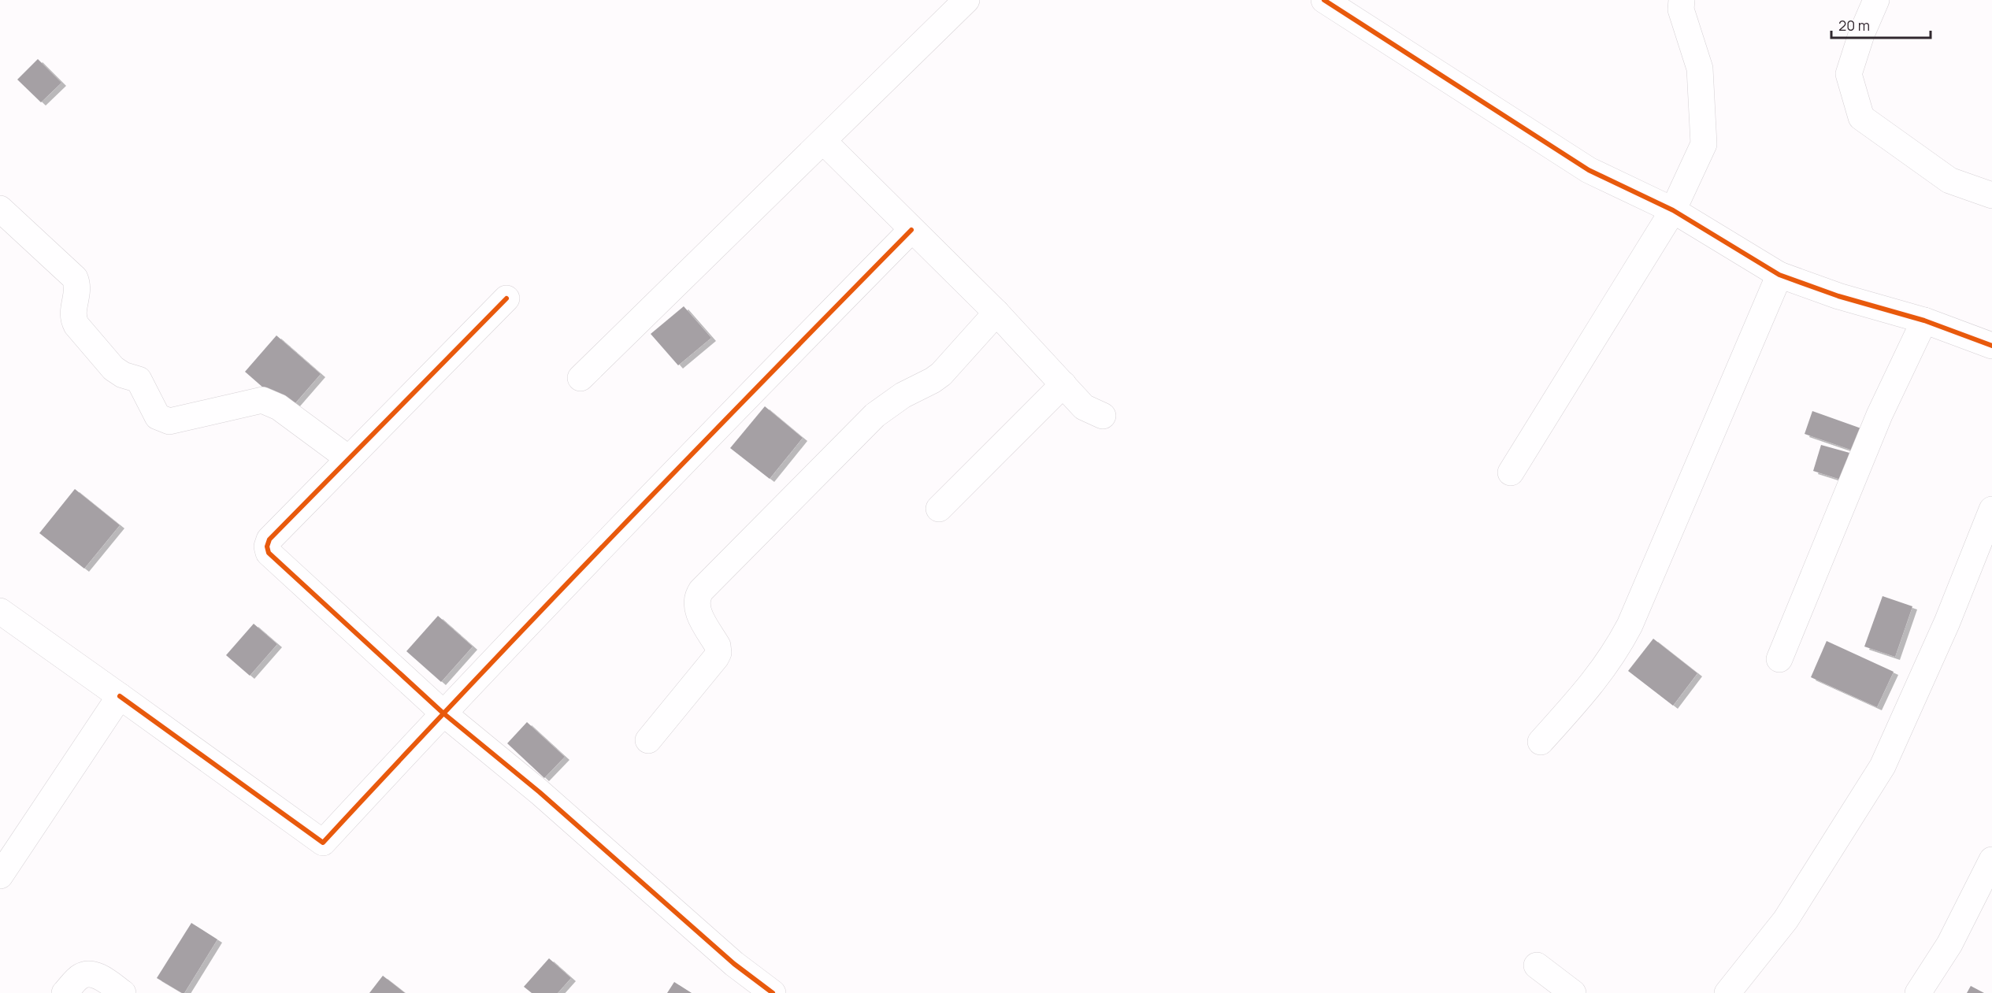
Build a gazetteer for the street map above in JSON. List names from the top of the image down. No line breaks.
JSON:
{"scale_bar":"20 m"}
